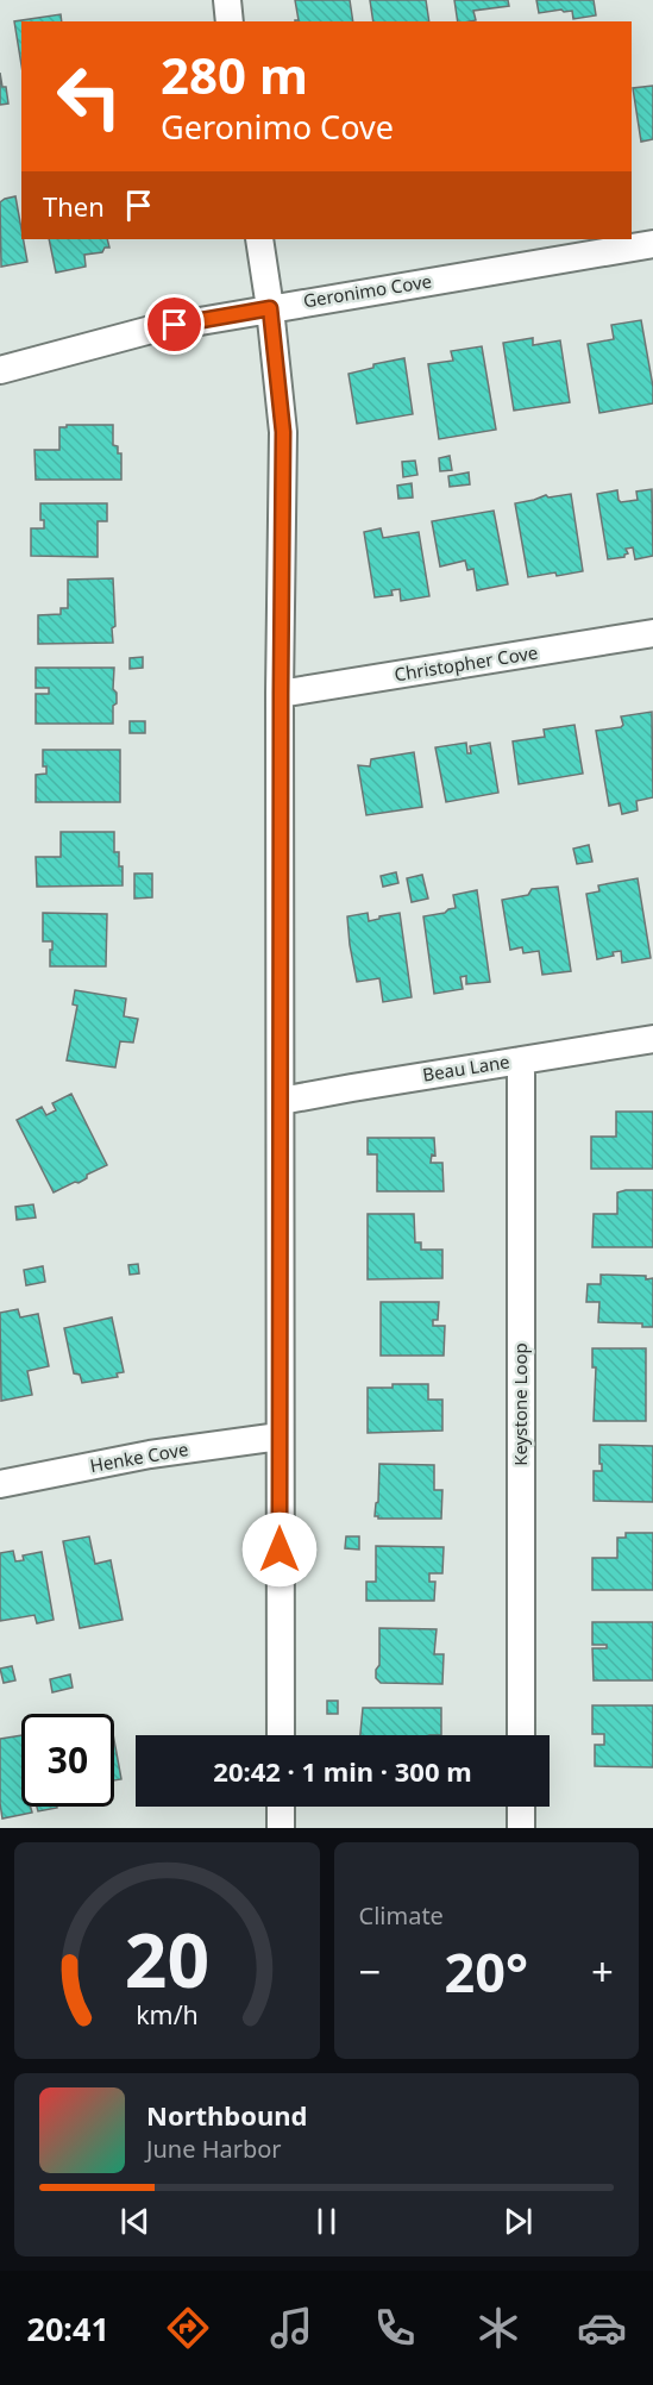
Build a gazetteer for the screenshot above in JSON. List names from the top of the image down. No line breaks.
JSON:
{"streets":{"street":["Geronimo Cove","Christopher Cove","Beau Lane","Keystone Loop","Henke Cove"]},"crossings":[["Beau Lane","Keystone Loop"]],"page":{"turn":["280 m","Geronimo Cove"],"then":"Then","limit":"30","trip":"20:42 · 1 min · 300 m","tile":"Climate","heat":["−","20°","+"],"song":["Northbound","June Harbor"],"tabs":"20:41","gauge":["20","km/h"]}}
